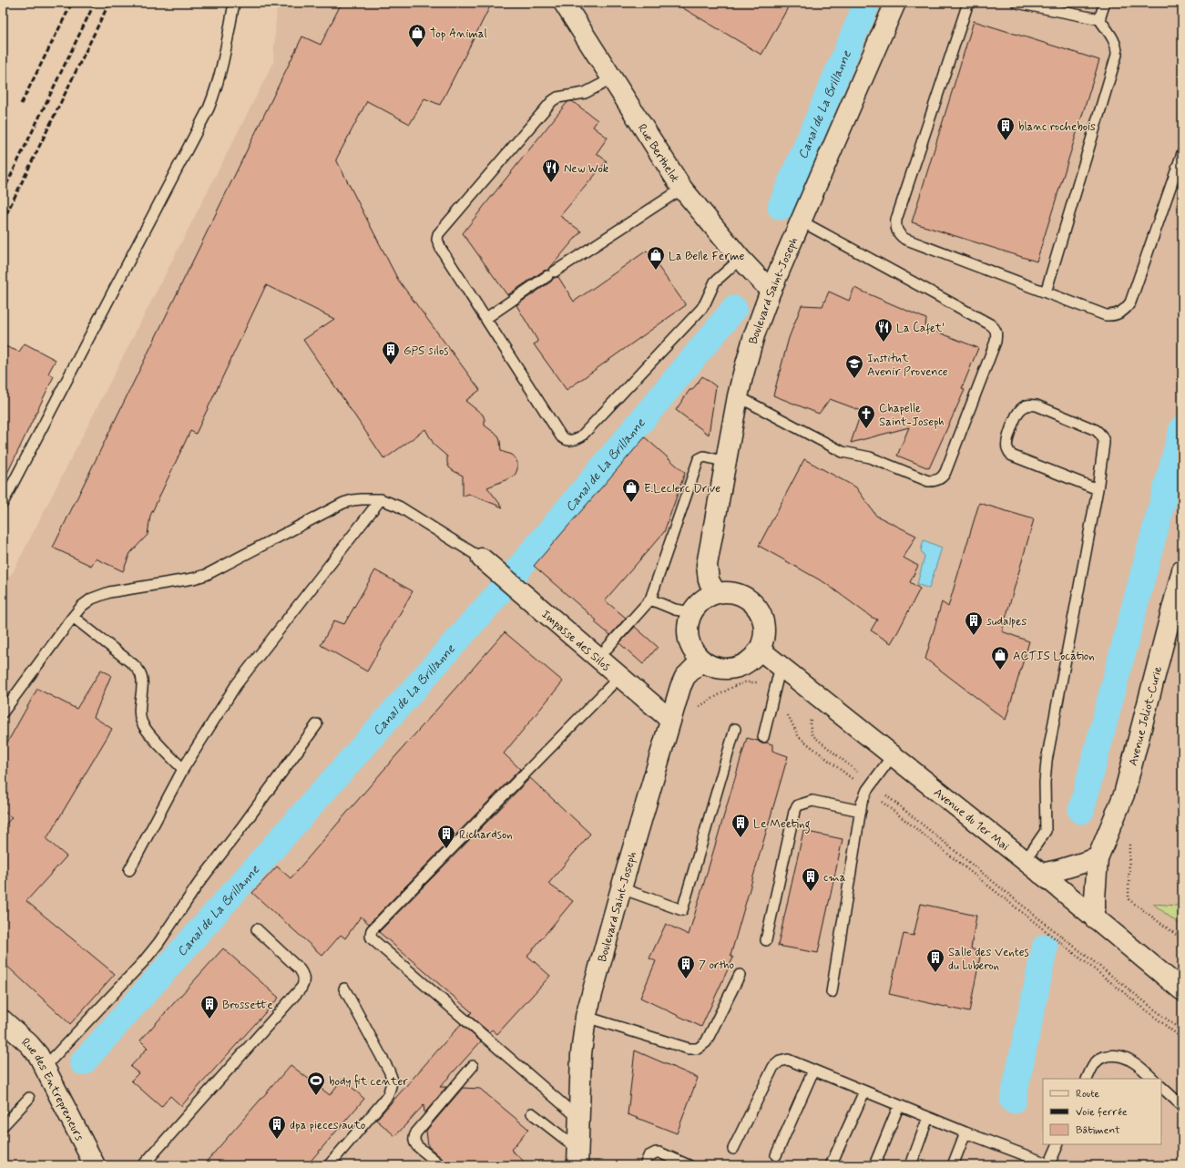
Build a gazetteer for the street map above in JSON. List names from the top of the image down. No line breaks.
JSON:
{"streets":{"street":["Rue Berthelot","Boulevard Saint-Joseph","Impasse des Silos","Avenue Joliot-Curie","Avenue du 1er Mai","Rue des Entrepreneurs"]},"crossings":[["Rue Berthelot","Boulevard Saint-Joseph"],["Boulevard Saint-Joseph","Impasse des Silos"],["Boulevard Saint-Joseph","Avenue du 1er Mai"],["Avenue Joliot-Curie","Avenue du 1er Mai"]],"water":["Canal de La Brillanne"],"places":{"shop":["Top Animal","La Belle Ferme","E.Leclerc Drive","ACTIS Location"],"building":["blanc rochebois","GPS silos","sudalpes","Le Meeting","Richardson","cma","Salle des Ventes du Luberon","7 ortho","Brossette","dpa pieces auto"],"restaurant":["New Wok","La Cafet'"],"school or university":["Institut Avenir Provence"],"church":["Chapelle Saint-Joseph"],"sports":["body fit center"]},"legend":["Route","Voie ferrée","Bâtiment"]}
